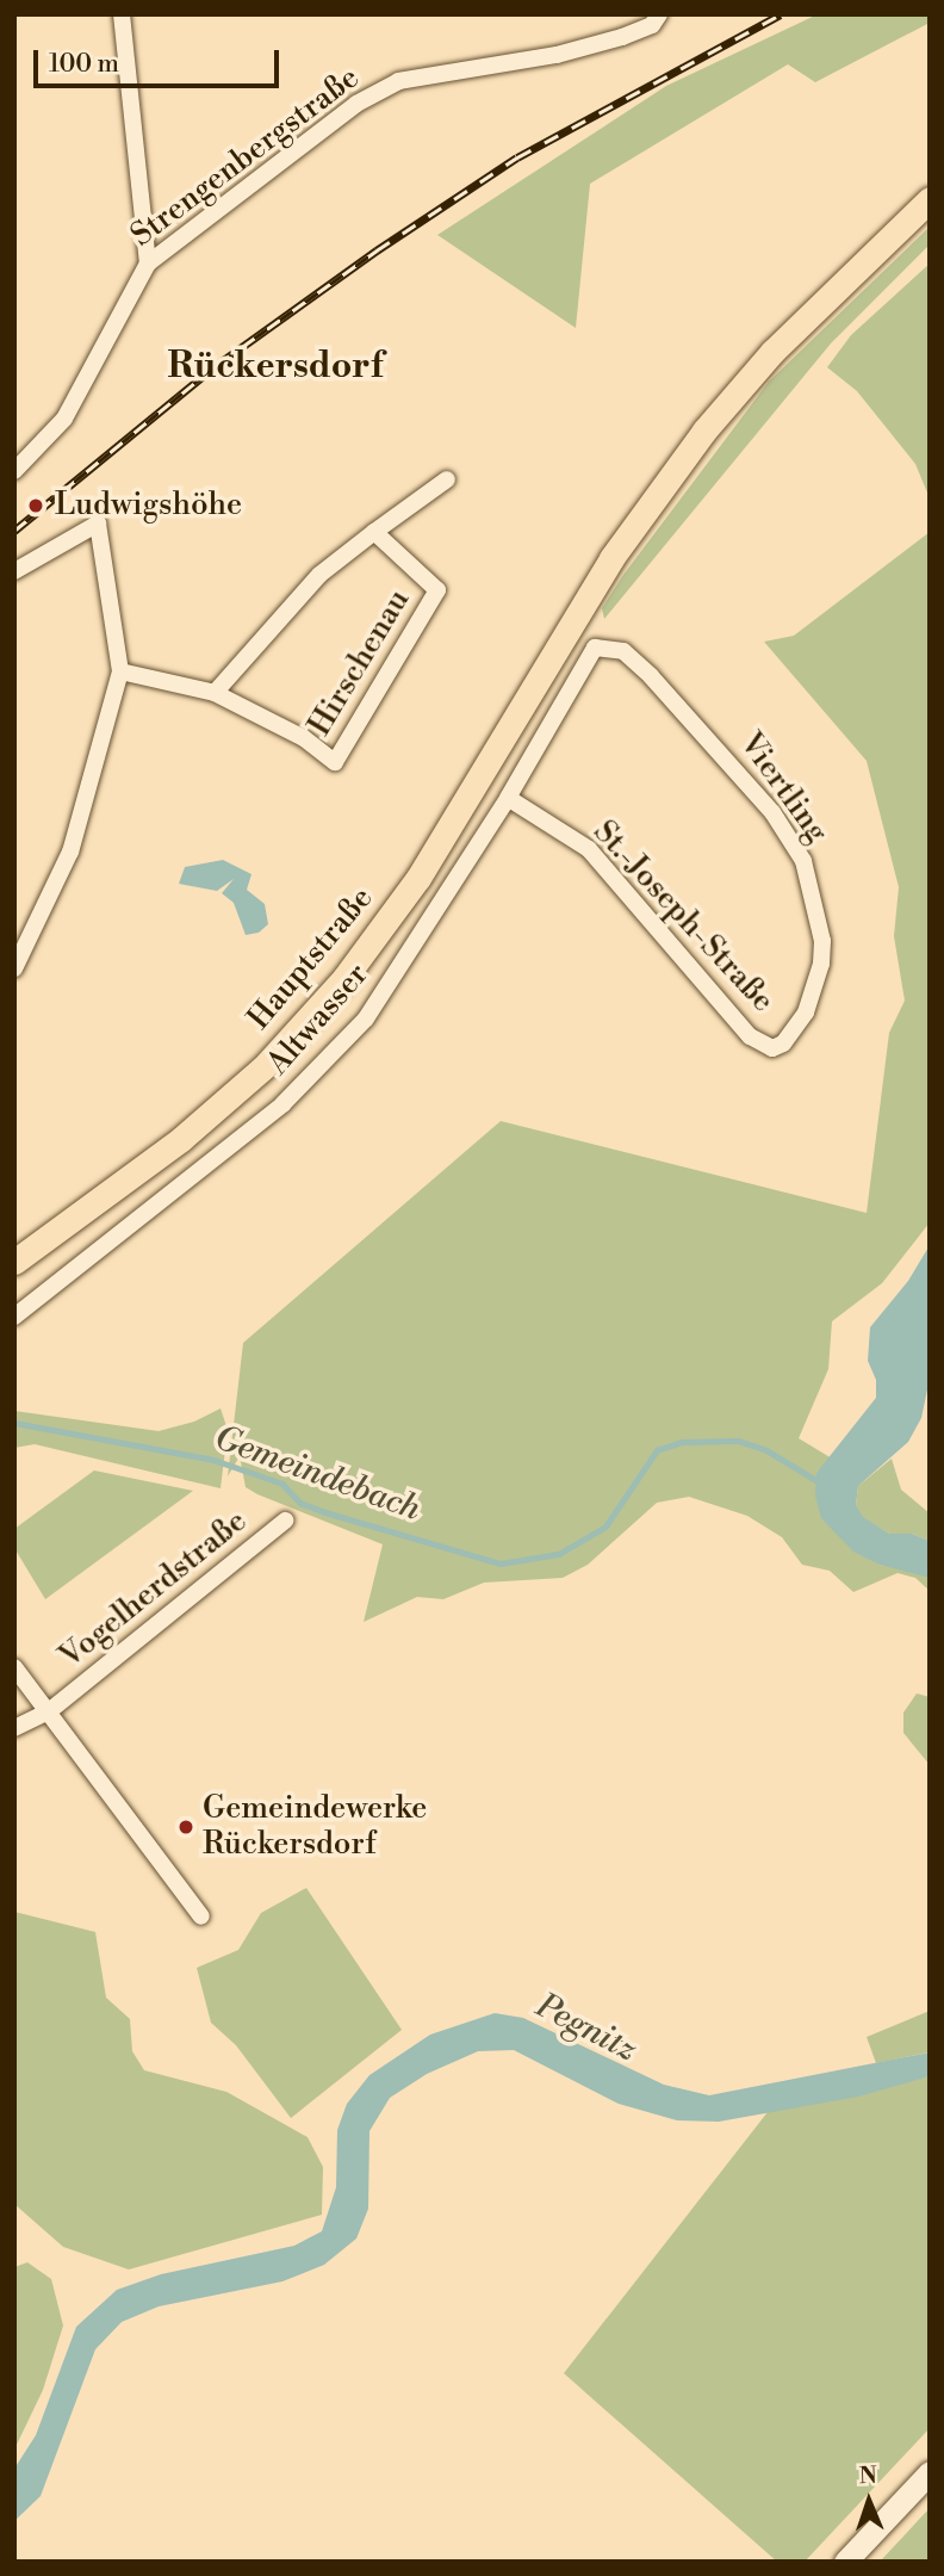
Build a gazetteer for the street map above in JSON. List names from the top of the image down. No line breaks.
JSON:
{"streets":{"main road":["Hauptstraße"],"street":["Strengenbergstraße","Hirschenau","Viertling","St.-Joseph-Straße","Altwasser","Vogelherdstraße"]},"crossings":[["Viertling","St.-Joseph-Straße"],["Viertling","Altwasser"],["St.-Joseph-Straße","Altwasser"]],"districts":["Rückersdorf"],"water":["Gemeindebach","Pegnitz"],"places":["Ludwigshöhe","Gemeindewerke Rückersdorf"],"scale_bar":"100 m","north":"top"}
